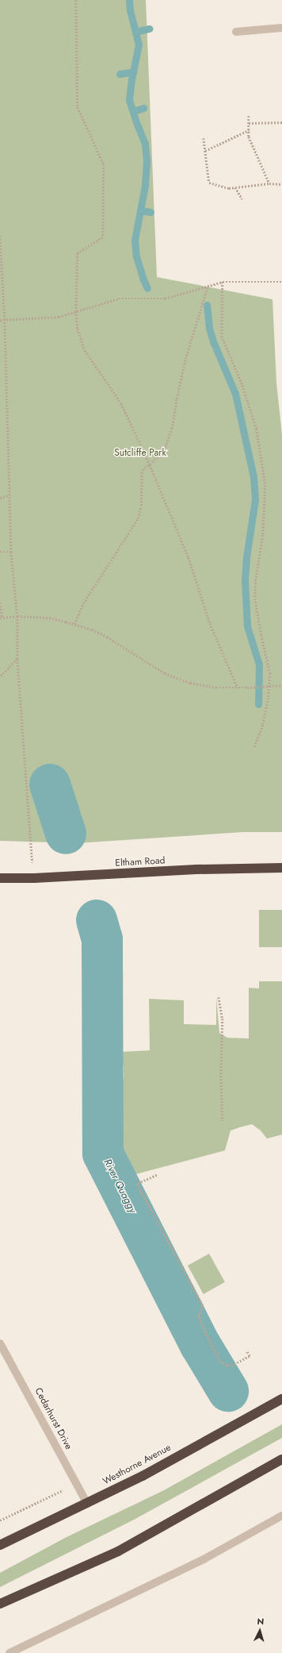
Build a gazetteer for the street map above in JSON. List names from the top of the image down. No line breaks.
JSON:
{"streets":{"highway":["Eltham Road","Westhorne Avenue"],"street":["Cedarhurst Drive"]},"crossings":[["Cedarhurst Drive","Westhorne Avenue"]],"water":["River Quaggy"],"parks":["Sutcliffe Park"],"north":"top"}
